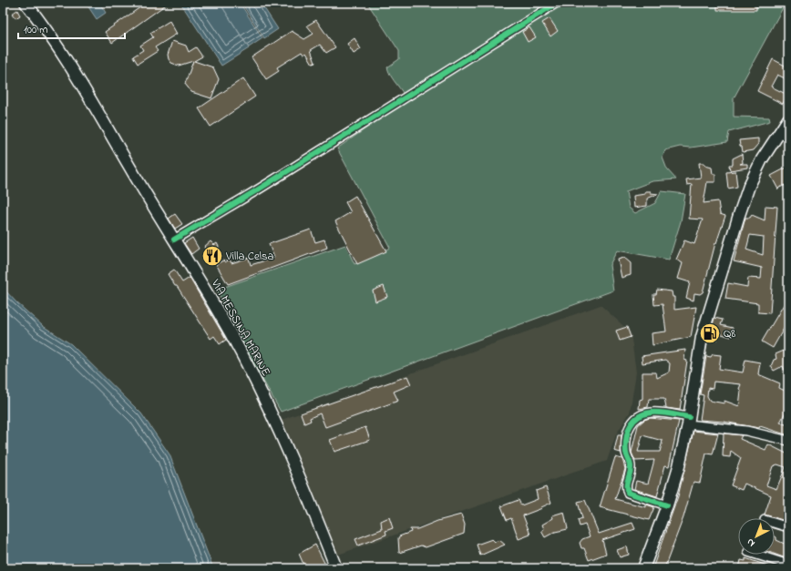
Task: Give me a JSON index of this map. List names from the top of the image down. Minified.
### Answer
{"streets":{"main road":["VIA MESSINA MARINE"]},"places":{"restaurant":["Villa Celsa"],"fuel station":["Q8"]},"scale_bar":"100 m","north":"bottom left"}
